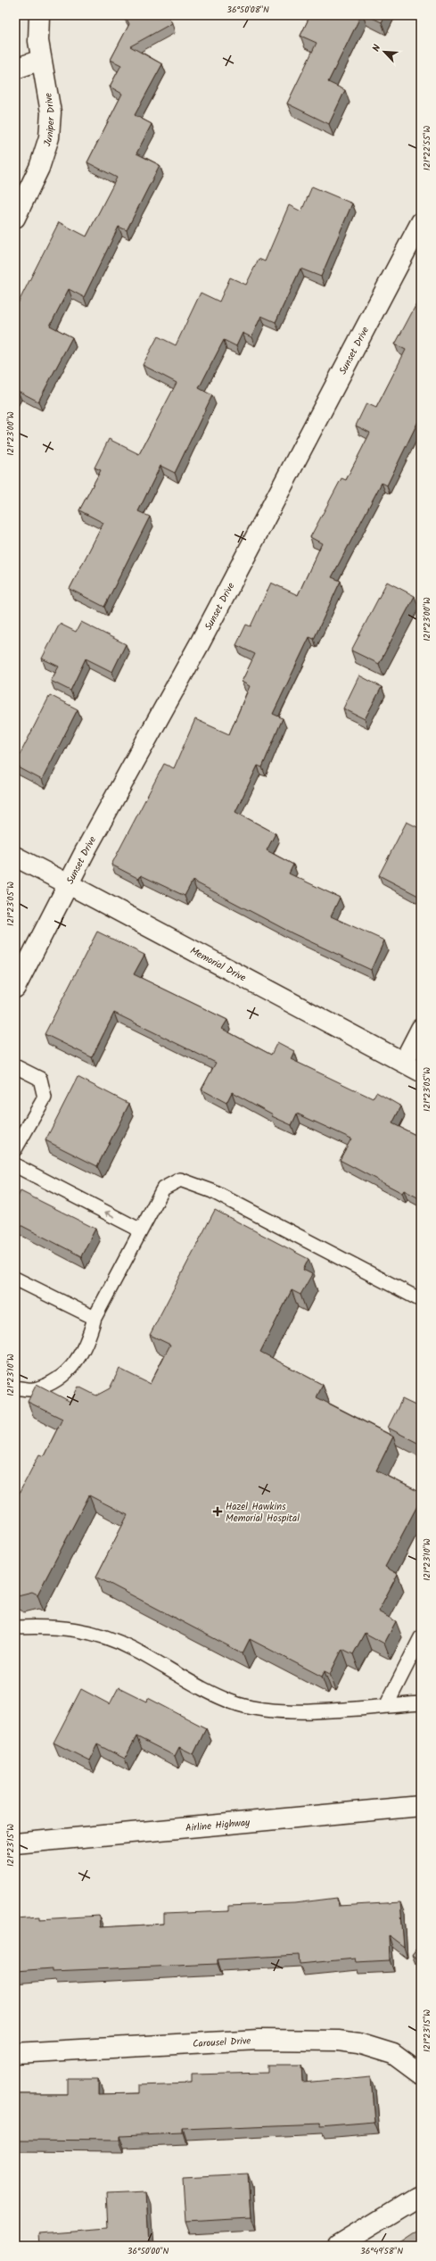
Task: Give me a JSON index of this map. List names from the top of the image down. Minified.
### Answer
{"streets":{"street":["Juniper Drive","Sunset Drive","Memorial Drive","Airline Highway","Carousel Drive"]},"crossings":[["Sunset Drive","Memorial Drive"]],"places":{"health":["Hazel Hawkins Memorial Hospital"]},"north":"top left","coordinates":["36°50'08\"N","121°22'55\"W","121°23'00\"W","121°23'05\"W","121°23'10\"W","121°23'15\"W","36°50'00\"N","36°49'58\"N"]}
